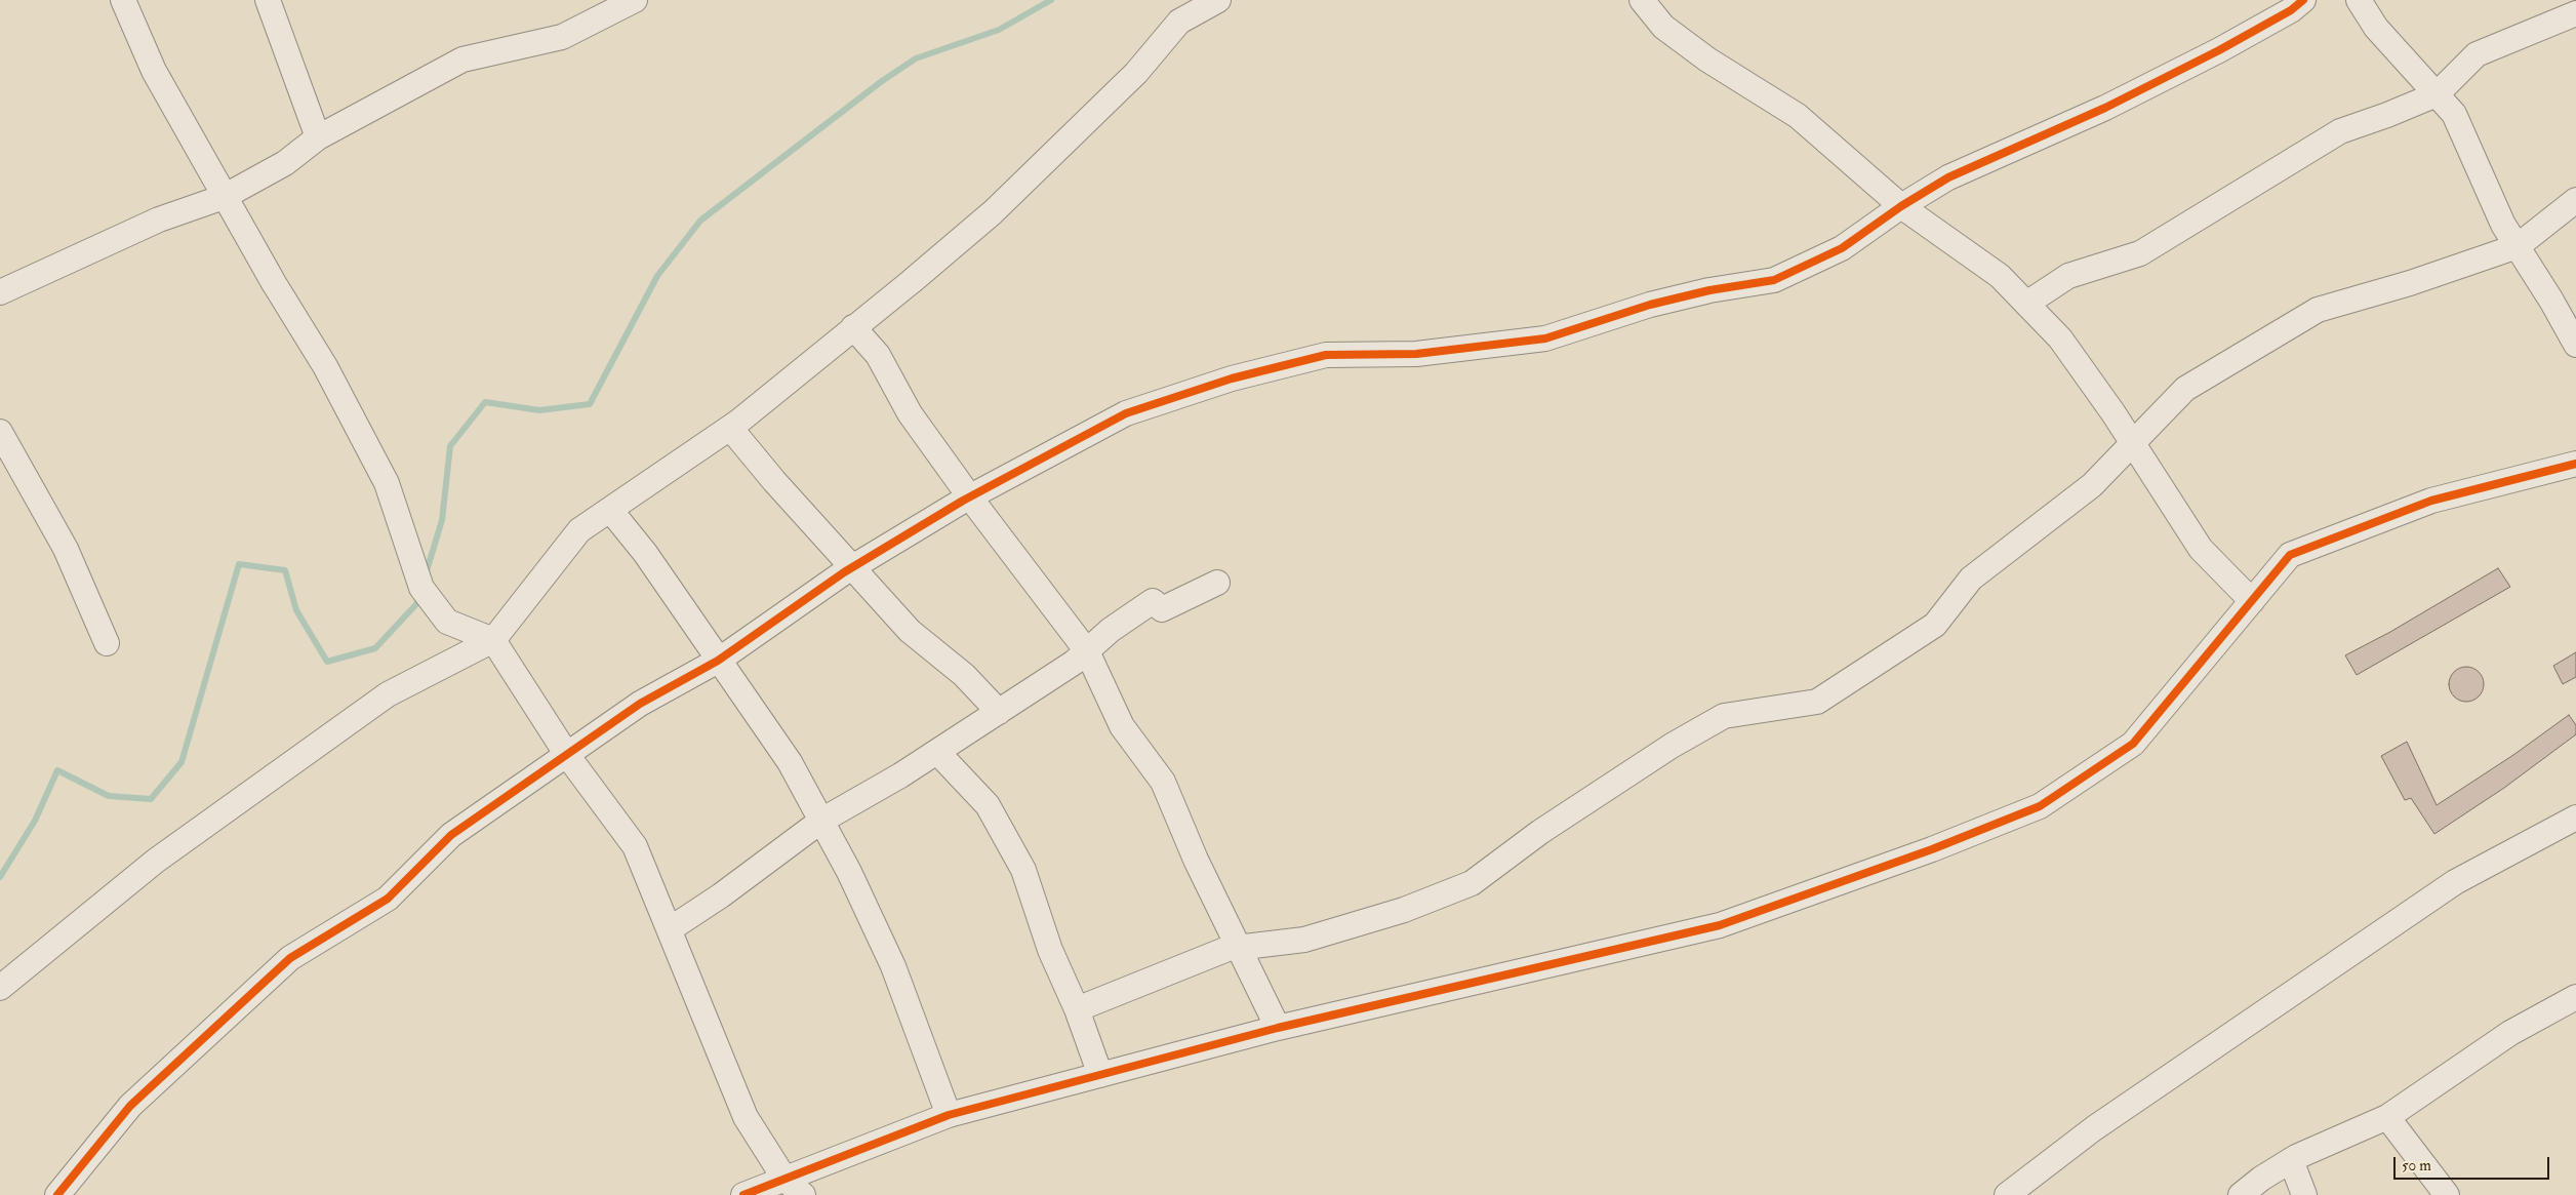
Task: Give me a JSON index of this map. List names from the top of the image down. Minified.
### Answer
{"scale_bar":"50 m"}
